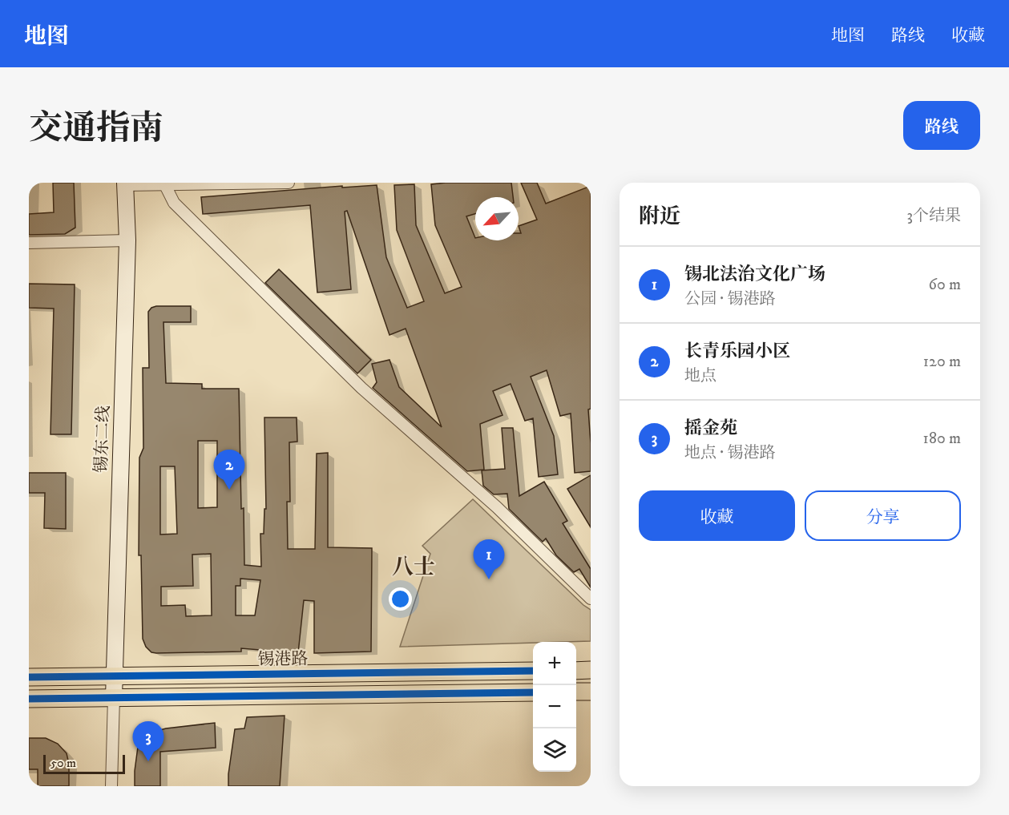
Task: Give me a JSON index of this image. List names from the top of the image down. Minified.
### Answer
{"streets":{"main road":["锡东二线","锡港路"]},"crossings":[["锡东二线","锡港路"]],"districts":["八士"],"scale_bar":"50 m","north":"bottom left","page":{"header":"地图","nav":["地图","路线","收藏"],"title":"交通指南","buttons":["路线",["收藏","分享"]],"heading":["附近","3个结果"],"list":[{"mark":"1","name":"锡北法治文化广场","note":"公园 · 锡港路","value":"60 m"},{"mark":"2","name":"长青乐园小区","note":"地点","value":"120 m"},{"mark":"3","name":"摇金苑","note":"地点 · 锡港路","value":"180 m"}],"pins":["2","1","3"],"map_buttons":["+","−"],"scale":"50 m"}}
